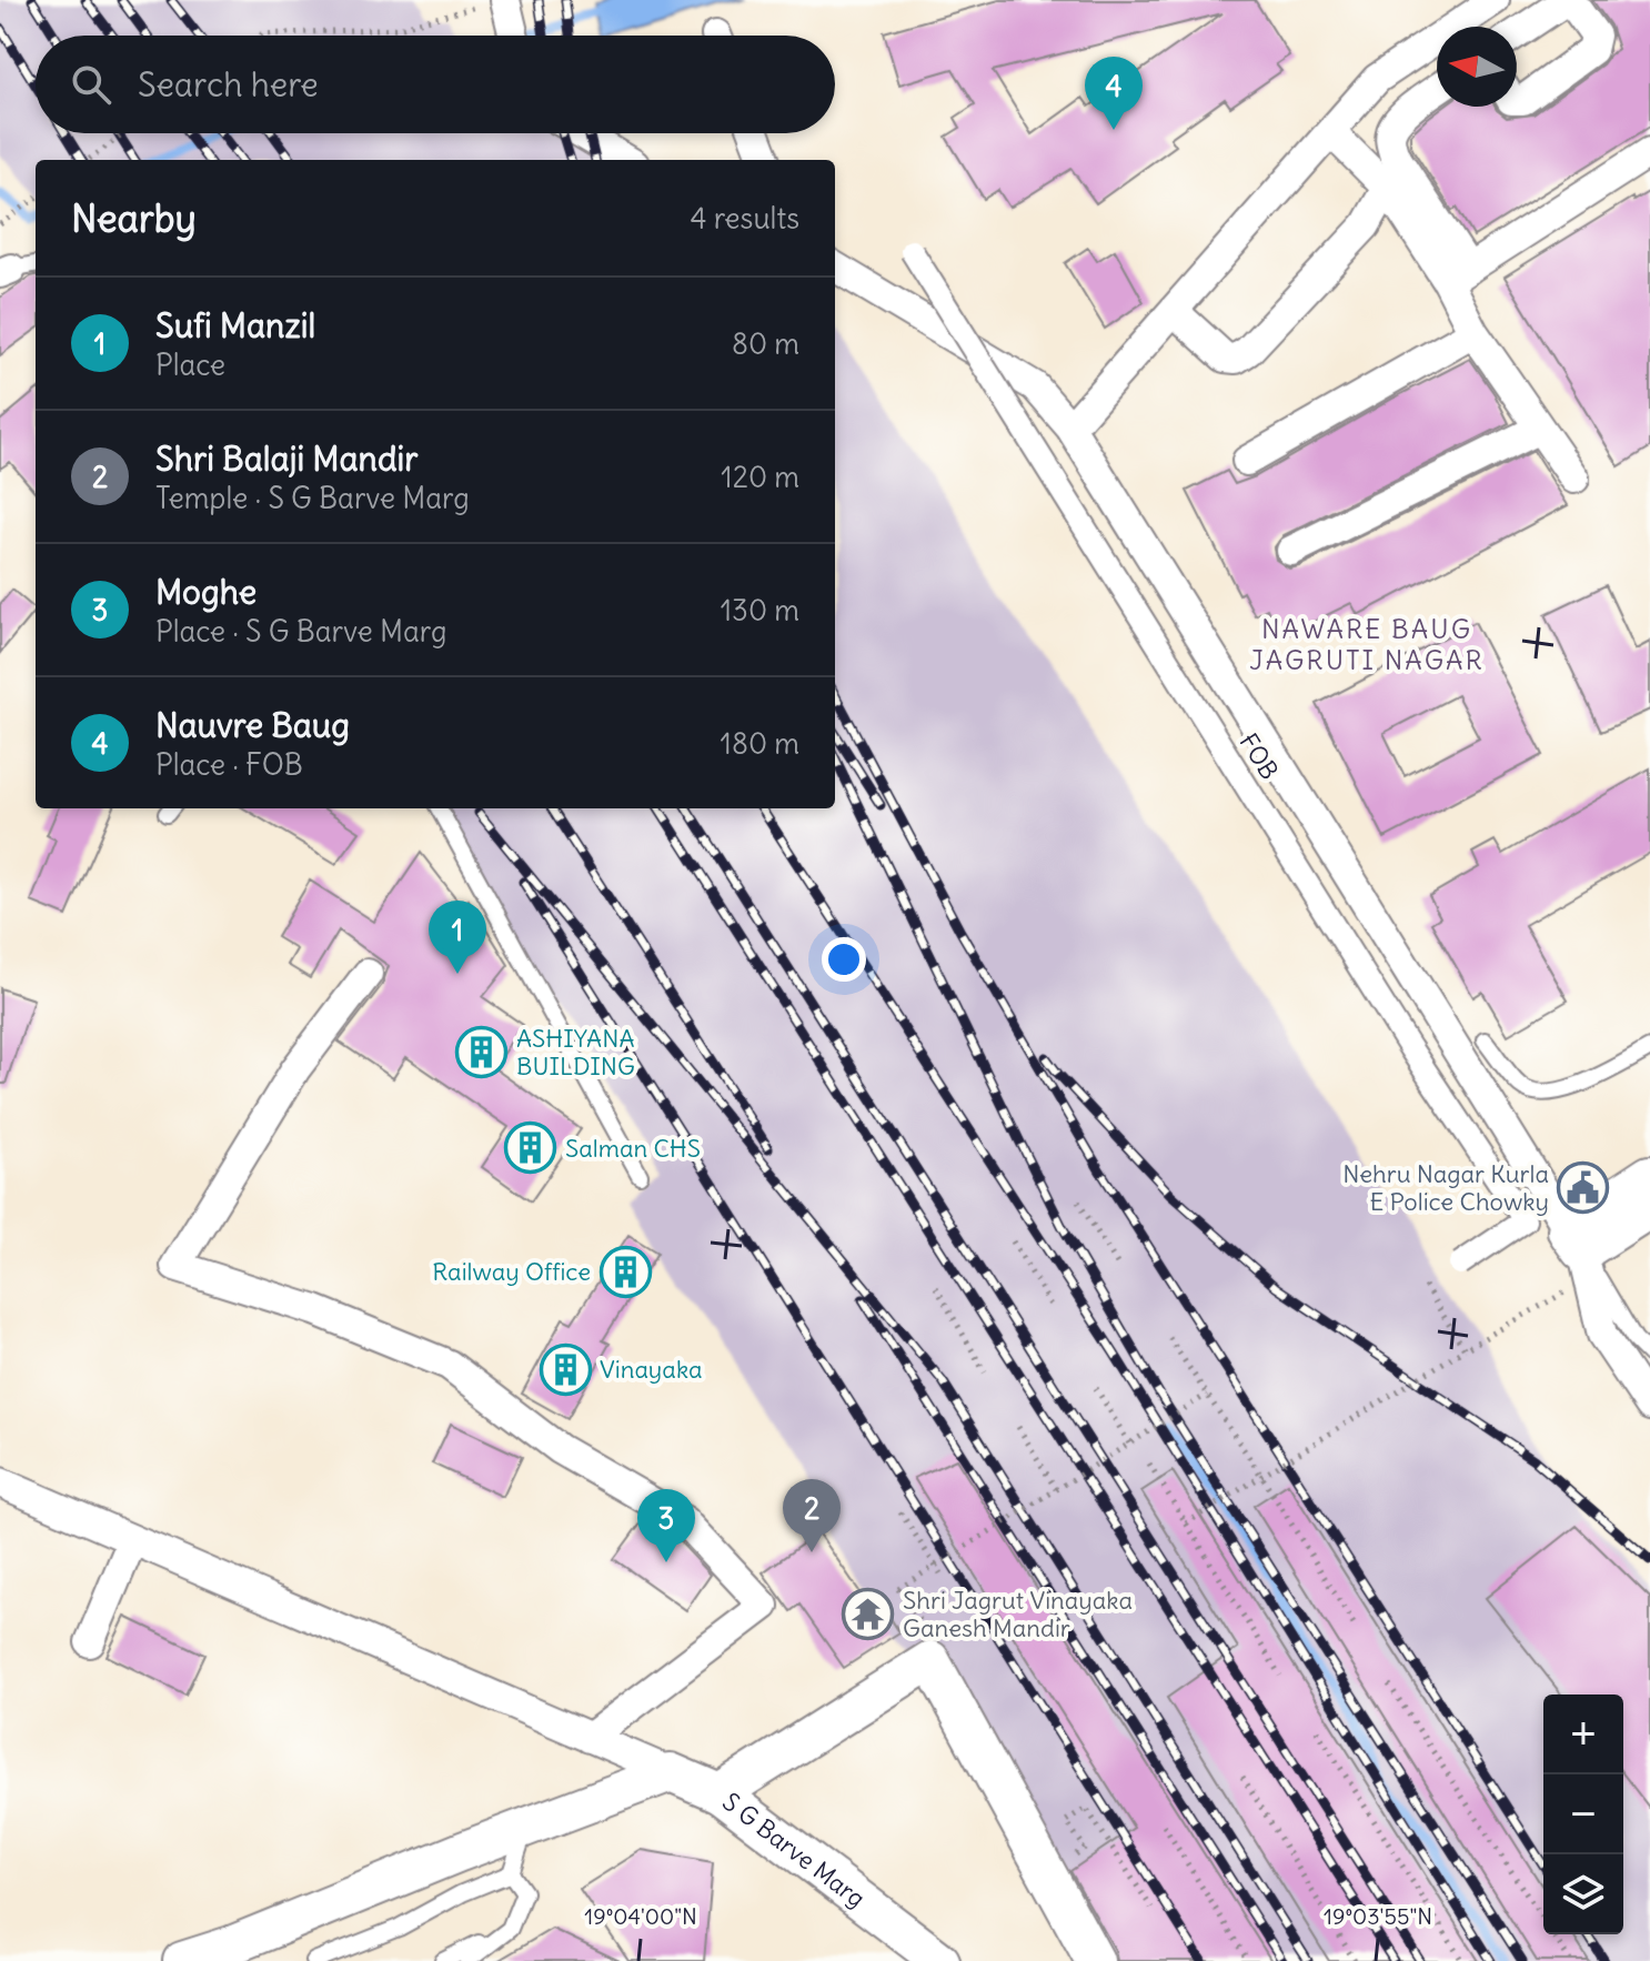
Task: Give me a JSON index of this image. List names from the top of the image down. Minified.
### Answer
{"streets":{"street":["FOB","S G Barve Marg"]},"districts":["NAWARE BAUG JAGRUTI NAGAR"],"places":{"building":["ASHIYANA BUILDING","Salman CHS","Railway Office","Vinayaka"],"public building":["Nehru Nagar Kurla E Police Chowky"],"temple":["Shri Jagrut Vinayaka Ganesh Mandir"]},"north":"left","page":{"search":"Search here","pins":["4","1","2","3"],"heading":["Nearby","4 results"],"list":[{"mark":"1","name":"Sufi Manzil","note":"Place","value":"80 m"},{"mark":"2","name":"Shri Balaji Mandir","note":"Temple · S G Barve Marg","value":"120 m"},{"mark":"3","name":"Moghe","note":"Place · S G Barve Marg","value":"130 m"},{"mark":"4","name":"Nauvre Baug","note":"Place · FOB","value":"180 m"}],"map_buttons":["+","−"]},"coordinates":["19°04'00\"N","19°03'55\"N"]}
